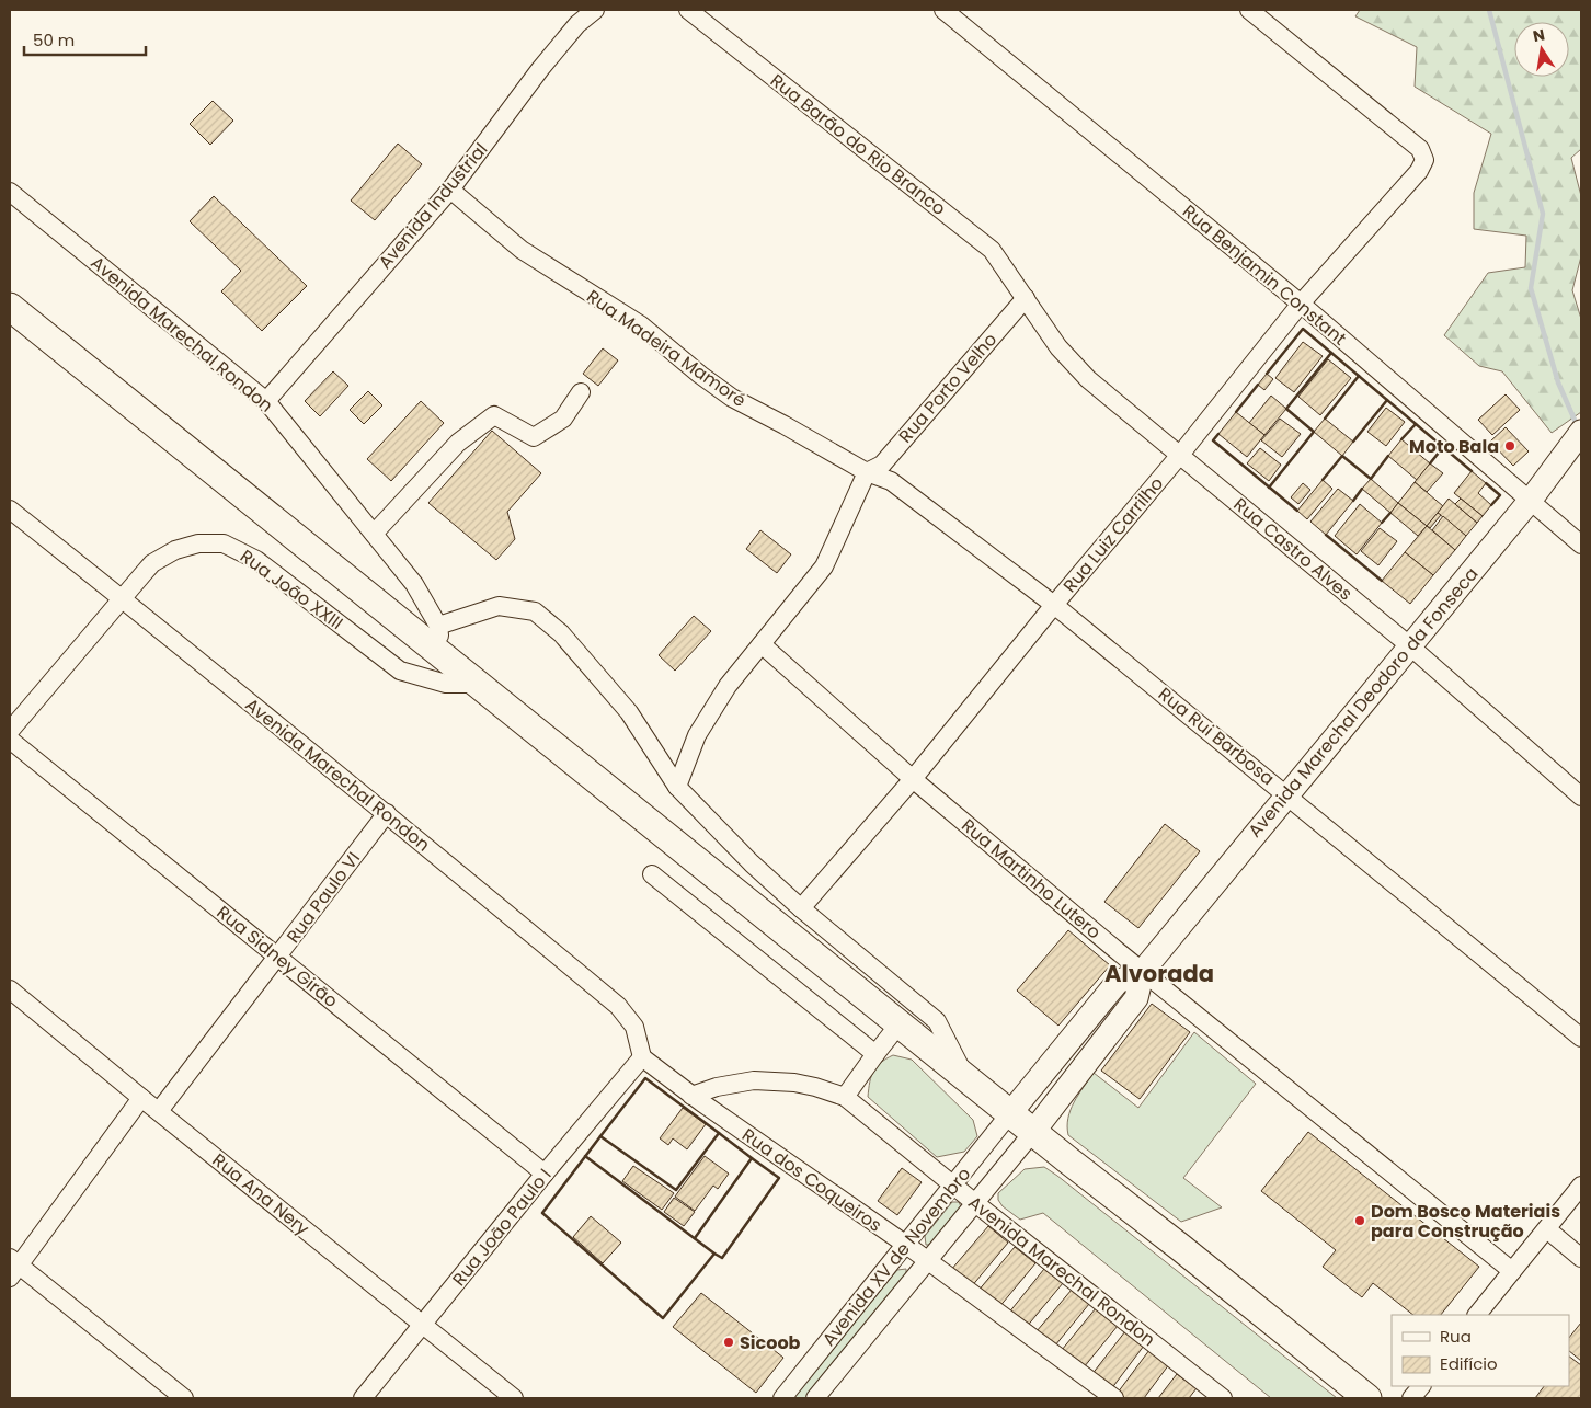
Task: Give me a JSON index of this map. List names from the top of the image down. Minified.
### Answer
{"streets":{"main road":["Avenida Marechal Deodoro da Fonseca"],"street":["Rua Barão do Rio Branco","Avenida Industrial","Rua Benjamin Constant","Avenida Marechal Rondon","Rua Madeira Mamoré","Rua Porto Velho","Rua Luiz Carrilho","Rua Castro Alves","Rua João XXIII","Rua Rui Barbosa","Rua Martinho Lutero","Rua Paulo VI","Rua Sidney Girão","Rua dos Coqueiros","Rua Ana Nery","Rua João Paulo I","Avenida XV de Novembro"]},"crossings":[["Rua Barão do Rio Branco","Rua Porto Velho"],["Rua Barão do Rio Branco","Rua Castro Alves"],["Avenida Industrial","Avenida Marechal Rondon"],["Avenida Industrial","Rua Madeira Mamoré"],["Rua Benjamin Constant","Rua Luiz Carrilho"],["Rua Benjamin Constant","Avenida Marechal Deodoro da Fonseca"],["Avenida Marechal Rondon","Rua João XXIII"],["Avenida Marechal Rondon","Rua Paulo VI"],["Avenida Marechal Rondon","Rua dos Coqueiros"],["Avenida Marechal Rondon","Rua João Paulo I"],["Avenida Marechal Rondon","Avenida XV de Novembro"],["Rua Madeira Mamoré","Rua Porto Velho"],["Rua Madeira Mamoré","Rua Rui Barbosa"],["Rua Porto Velho","Rua Castro Alves"],["Rua Porto Velho","Rua Rui Barbosa"],["Rua Luiz Carrilho","Rua Castro Alves"],["Rua Luiz Carrilho","Rua Rui Barbosa"],["Rua Luiz Carrilho","Rua Martinho Lutero"],["Rua Castro Alves","Avenida Marechal Deodoro da Fonseca"],["Avenida Marechal Deodoro da Fonseca","Rua Rui Barbosa"],["Avenida Marechal Deodoro da Fonseca","Rua Martinho Lutero"],["Avenida Marechal Deodoro da Fonseca","Avenida XV de Novembro"],["Rua Paulo VI","Rua Sidney Girão"],["Rua Paulo VI","Rua Ana Nery"],["Rua Sidney Girão","Rua João Paulo I"],["Rua dos Coqueiros","Rua João Paulo I"],["Rua dos Coqueiros","Avenida XV de Novembro"],["Rua Ana Nery","Rua João Paulo I"]],"districts":["Alvorada"],"places":["Moto Bala","Dom Bosco Materiais para Construção","Sicoob"],"legend":["Rua","Edifício"],"scale_bar":"50 m","north":"top"}
